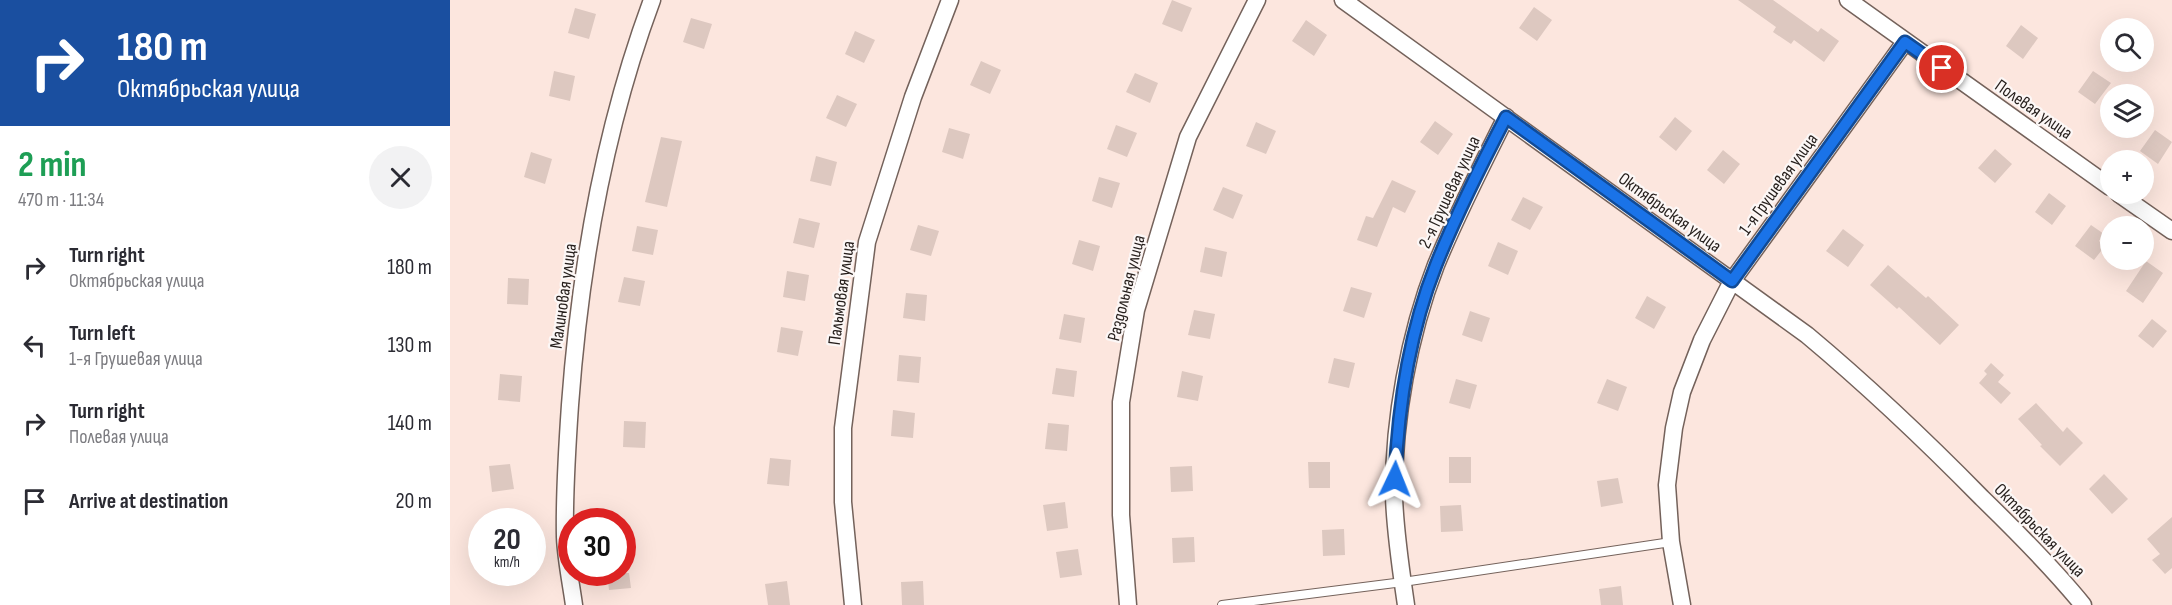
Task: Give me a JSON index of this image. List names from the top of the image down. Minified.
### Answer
{"streets":{"street":["Полевая улица","1-я Грушевая улица","2-я Грушевая улица","Октябрьская улица","Раздольная улица","Пальмовая улица","Малиновая улица"]},"crossings":[["Полевая улица","1-я Грушевая улица"],["1-я Грушевая улица","Октябрьская улица"],["2-я Грушевая улица","Октябрьская улица"]],"page":{"turn":["180 m","Октябрьская улица"],"map_buttons":["+","−"],"heading":["2 min","470 m · 11:34"],"list":[{"name":"Turn right","note":"Октябрьская улица","value":"180 m"},{"name":"Turn left","note":"1-я Грушевая улица","value":"130 m"},{"name":"Turn right","note":"Полевая улица","value":"140 m"},{"name":"Arrive at destination","value":"20 m"}],"speed":"20 km/h","limit":"30"}}
